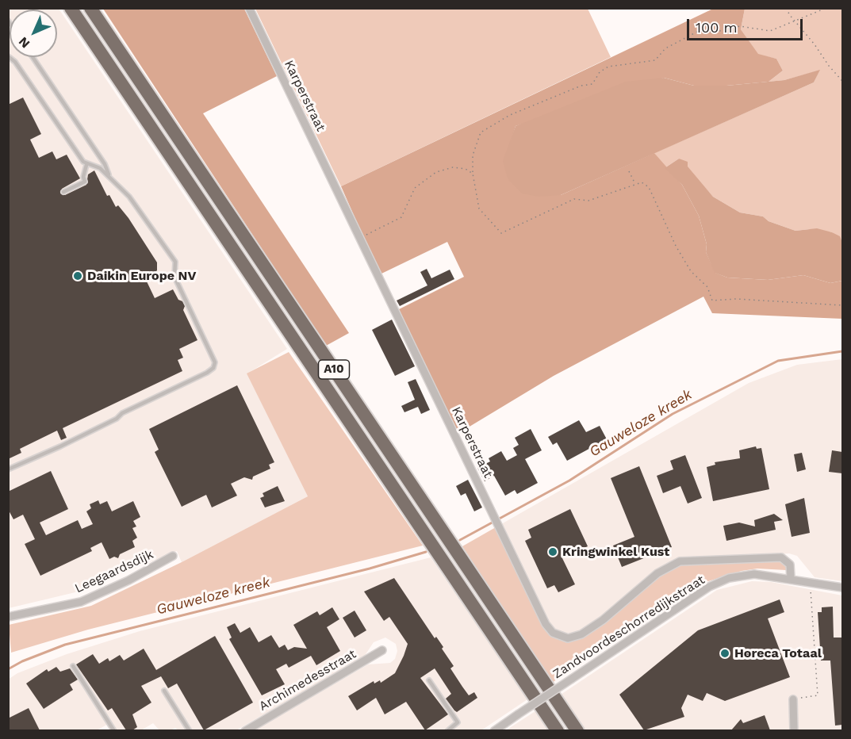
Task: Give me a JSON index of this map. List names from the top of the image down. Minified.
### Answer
{"streets":{"highway":["A10"],"street":["Karperstraat","Leegaardsdijk","Zandvoordeschorredijkstraat","Archimedesstraat"]},"crossings":[["Karperstraat","Zandvoordeschorredijkstraat"]],"water":["Gauweloze kreek"],"places":["Daikin Europe NV","Kringwinkel Kust","Horeca Totaal"],"scale_bar":"100 m","north":"bottom left"}
